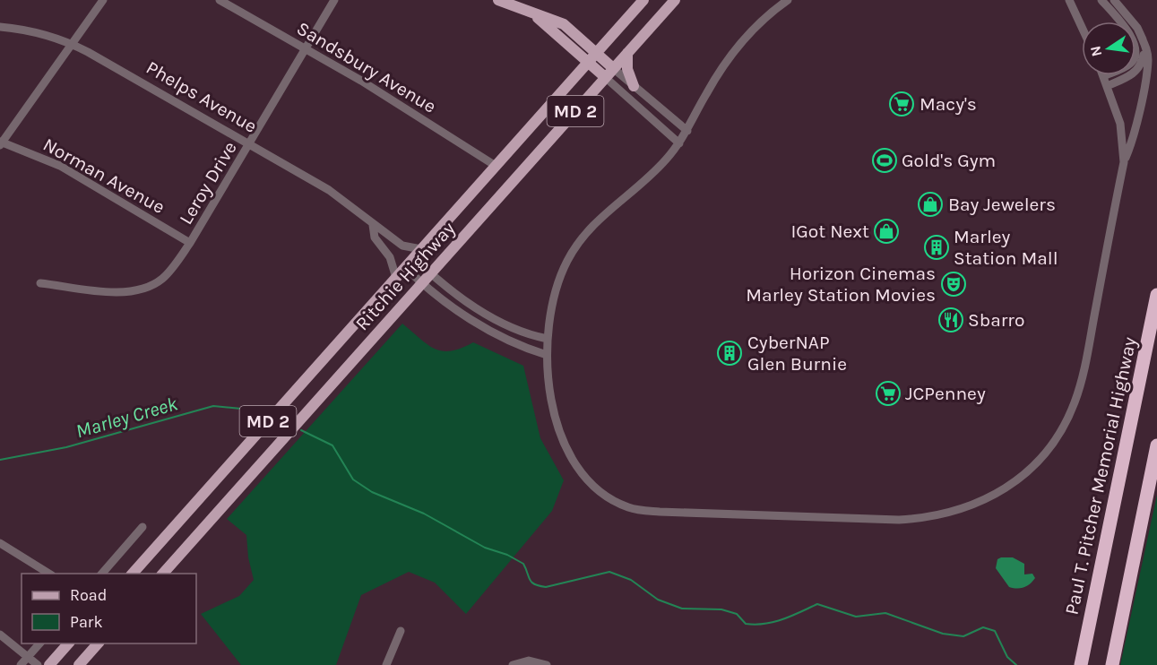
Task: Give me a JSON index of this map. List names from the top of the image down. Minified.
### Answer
{"streets":{"highway":["Paul T. Pitcher Memorial Highway"],"main road":["MD 2","Ritchie Highway"],"street":["Sandsbury Avenue","Phelps Avenue","Norman Avenue","Leroy Drive"]},"crossings":[["Sandsbury Avenue","Leroy Drive"],["Sandsbury Avenue","Ritchie Highway"],["Phelps Avenue","Leroy Drive"],["Phelps Avenue","Ritchie Highway"],["Norman Avenue","Leroy Drive"]],"water":["Marley Creek"],"places":{"supermarket":["Macy's","JCPenney"],"sports":["Gold's Gym"],"shop":["Bay Jewelers","IGot Next"],"building":["Marley Station Mall","CyberNAP Glen Burnie"],"theatre":["Horizon Cinemas Marley Station Movies"],"restaurant":["Sbarro"]},"legend":["Road","Park"],"north":"left"}
